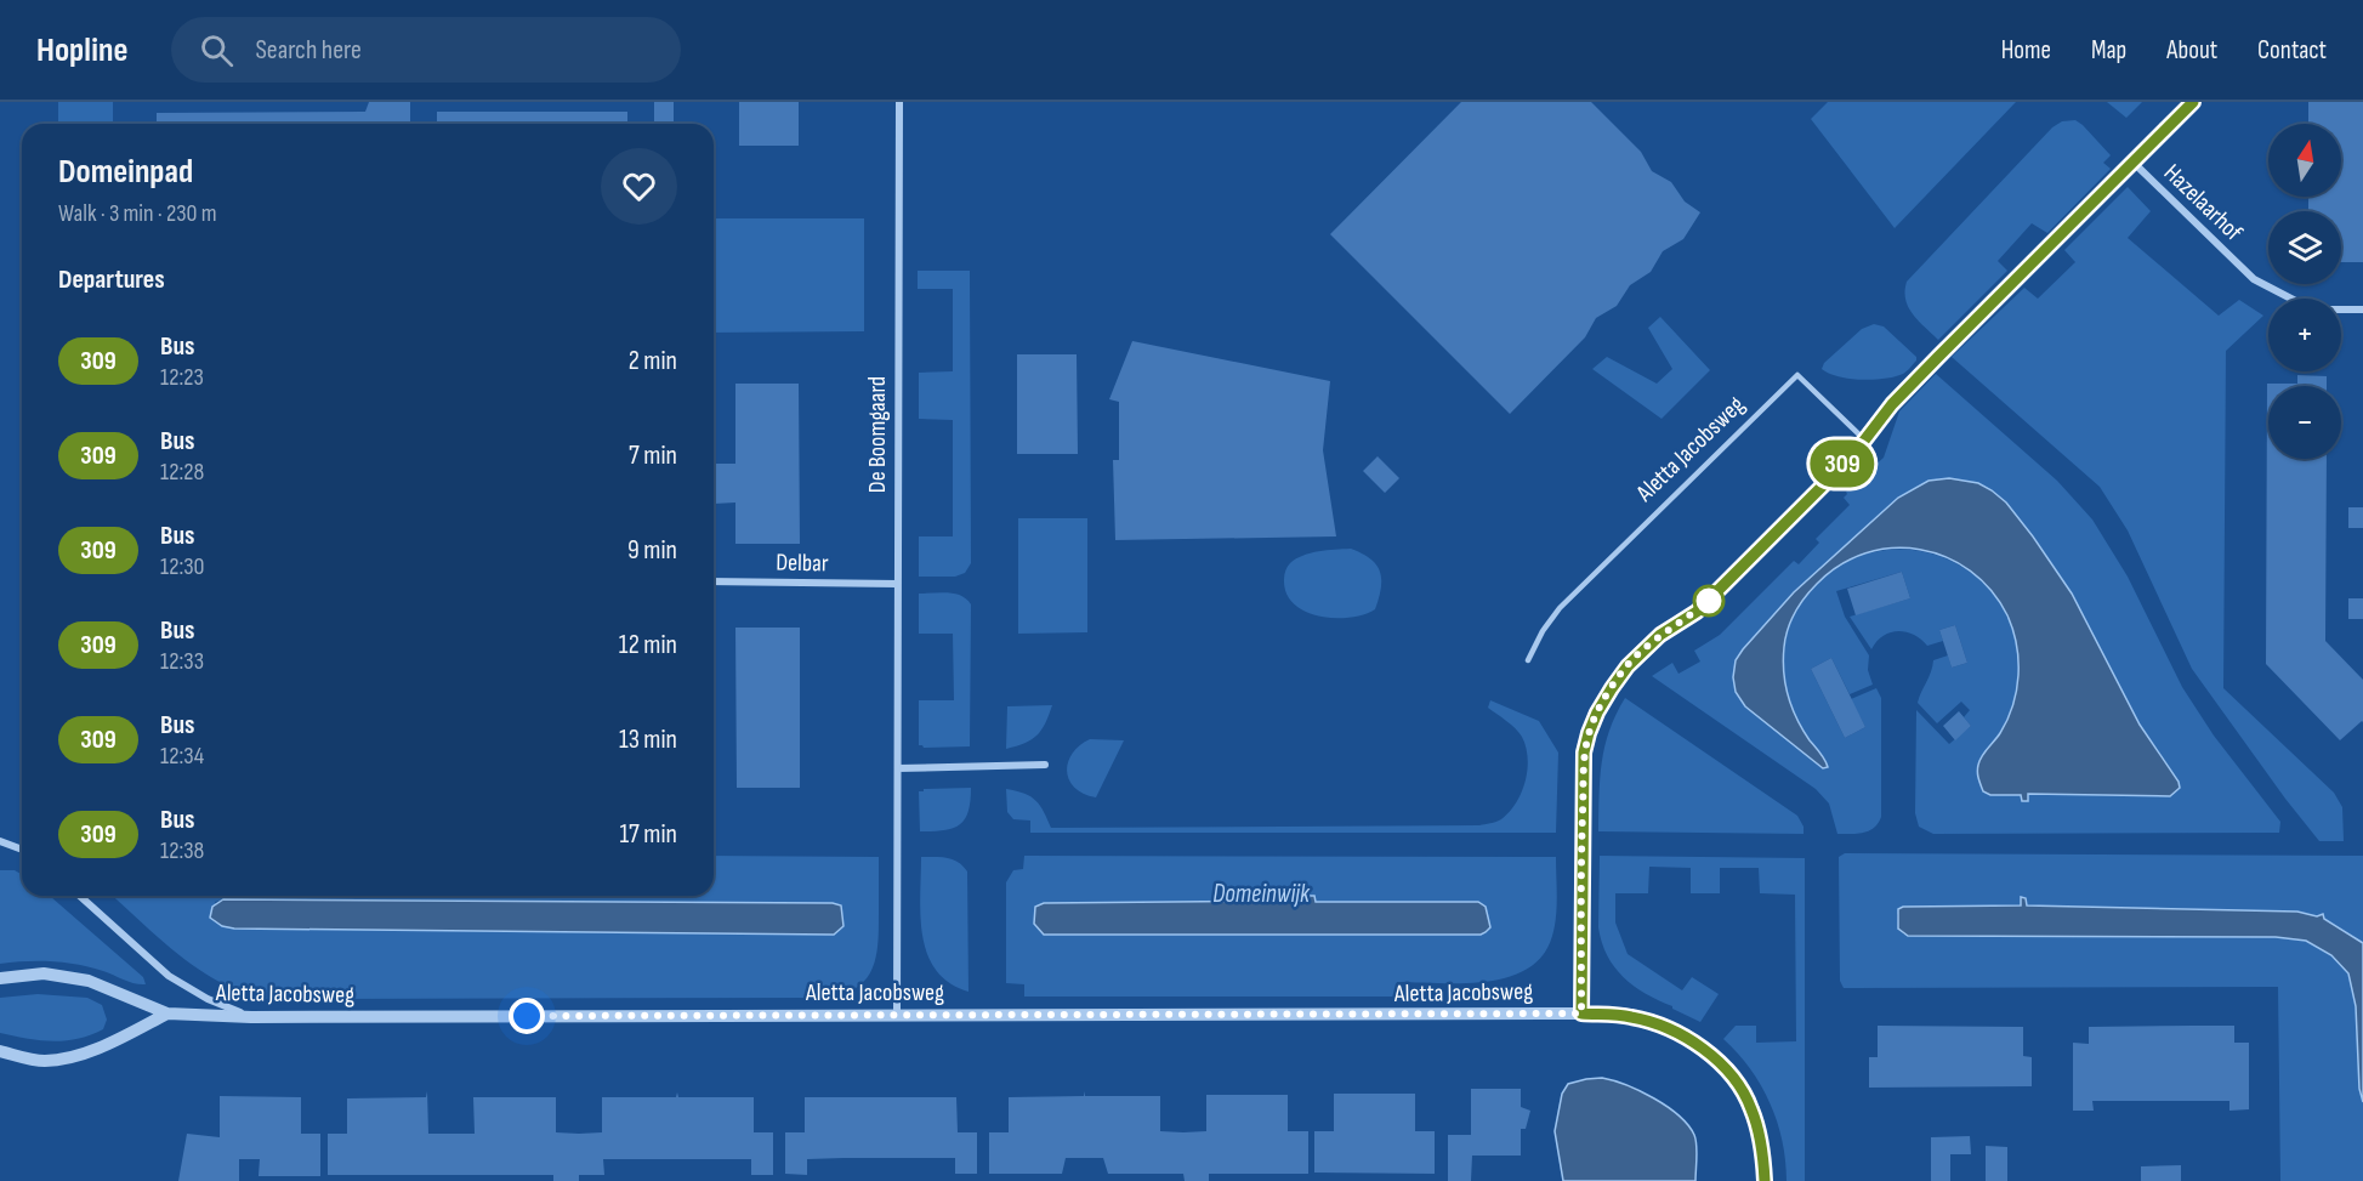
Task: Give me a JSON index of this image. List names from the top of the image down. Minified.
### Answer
{"streets":{"street":["Hazelaarhof","De Boomgaard","Aletta Jacobsweg","Delbar"]},"crossings":[["De Boomgaard","Aletta Jacobsweg"],["De Boomgaard","Delbar"]],"water":["Domeinwijk"],"lines":["bus line 309"],"north":"top","page":{"header":"Hopline","search":"Search here","nav":["Home","Map","About","Contact"],"on_map":"309","map_buttons":["+","−"],"heading":[["Domeinpad","Walk · 3 min · 230 m"],"Departures"],"list":[{"mark":"309","name":"Bus","note":"12:23","value":"2 min"},{"mark":"309","name":"Bus","note":"12:28","value":"7 min"},{"mark":"309","name":"Bus","note":"12:30","value":"9 min"},{"mark":"309","name":"Bus","note":"12:33","value":"12 min"},{"mark":"309","name":"Bus","note":"12:34","value":"13 min"},{"mark":"309","name":"Bus","note":"12:38","value":"17 min"}]}}
